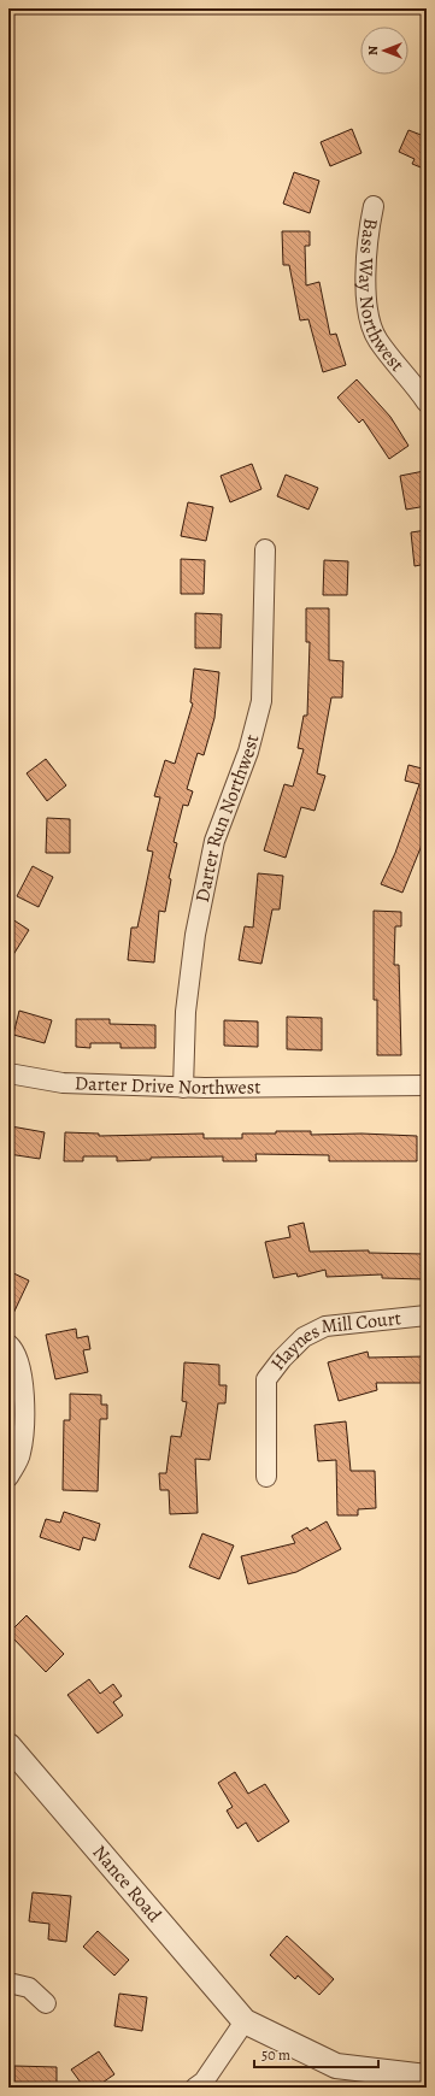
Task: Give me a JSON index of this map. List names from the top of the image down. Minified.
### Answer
{"streets":{"street":["Bass Way Northwest","Darter Run Northwest","Darter Drive Northwest","Haynes Mill Court","Nance Road"]},"crossings":[["Darter Run Northwest","Darter Drive Northwest"]],"scale_bar":"50 m","north":"left"}
